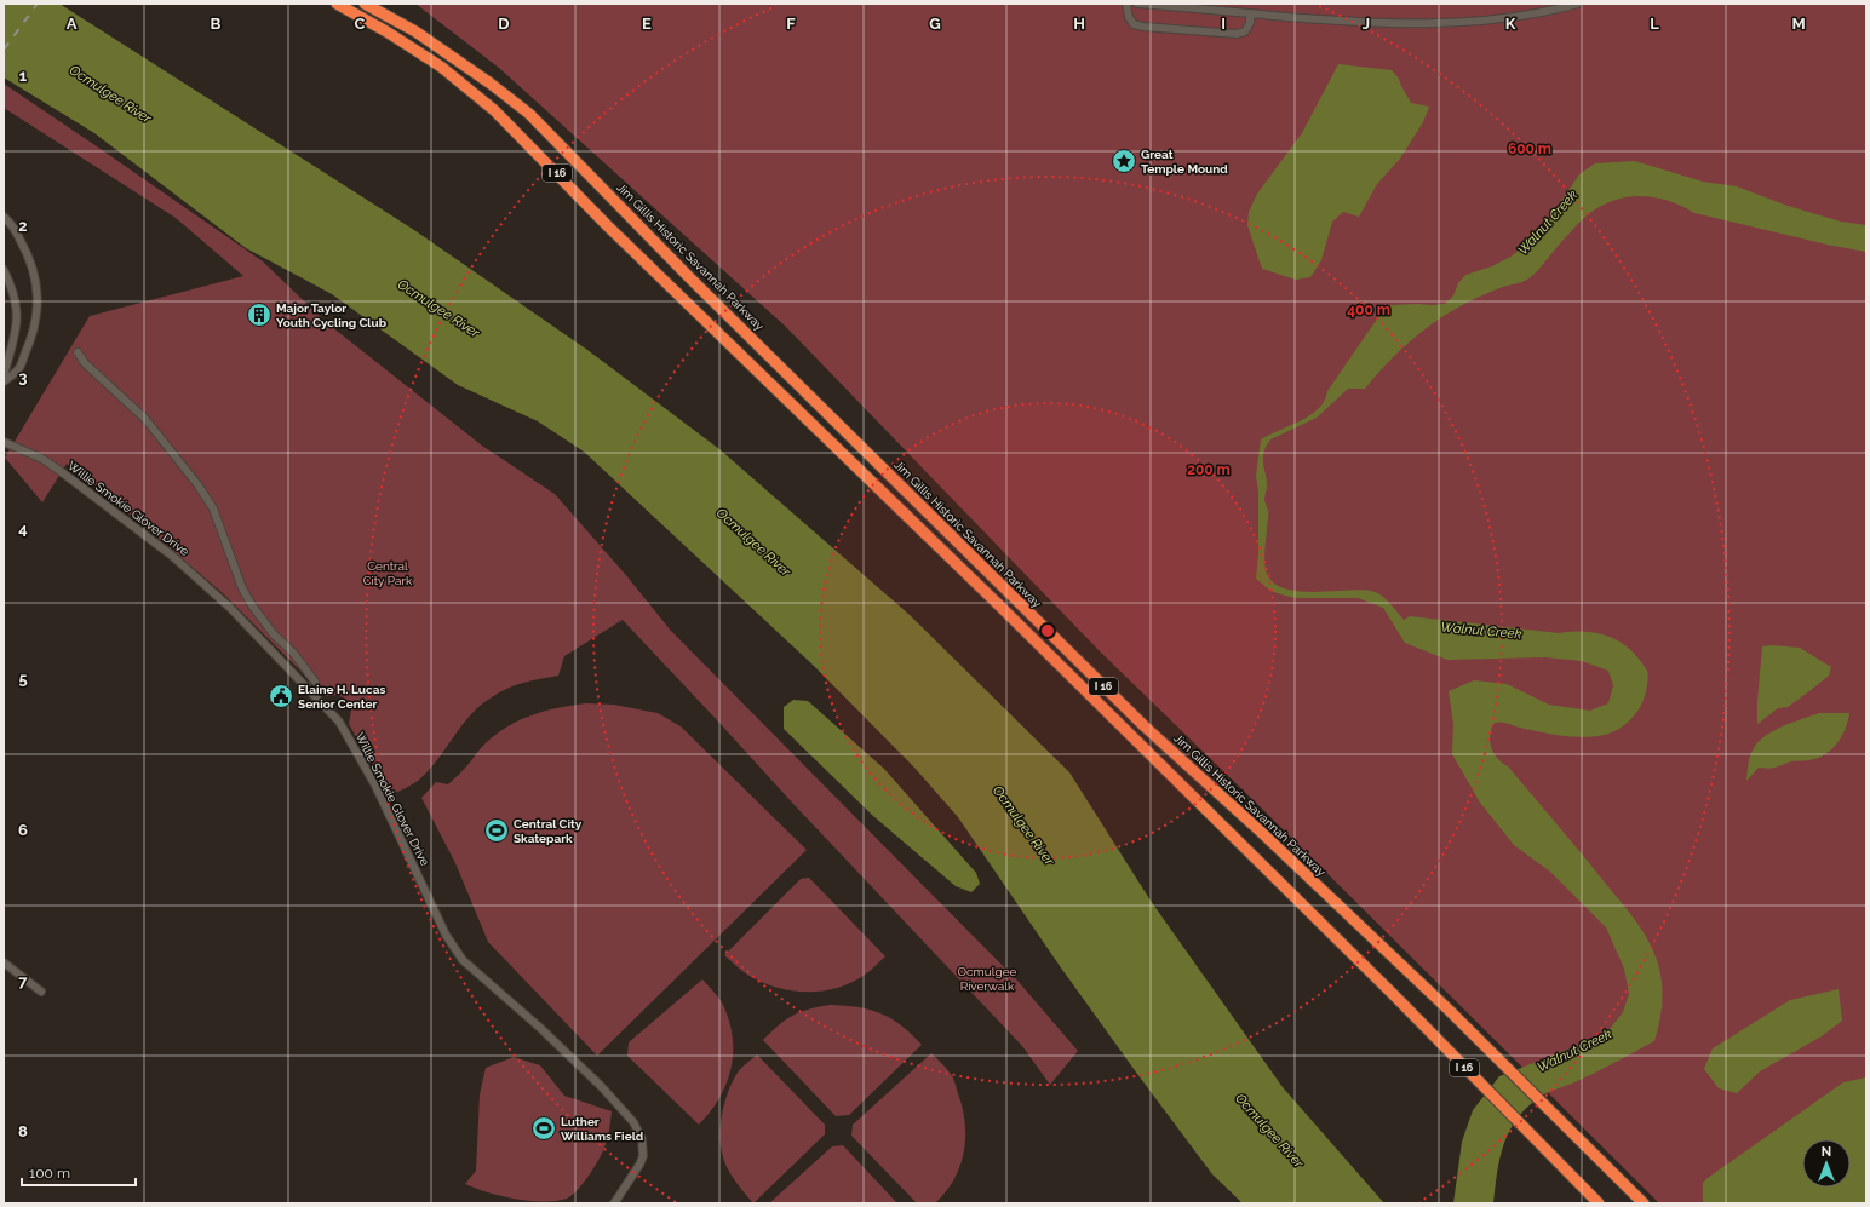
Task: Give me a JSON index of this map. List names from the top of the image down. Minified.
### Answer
{"streets":{"highway":["I 16","Jim Gillis Historic Savannah Parkway"],"street":["Willie Smokie Glover Drive"]},"water":["Ocmulgee River","Walnut Creek"],"parks":["Central City Park","Ocmulgee Riverwalk"],"places":{"place":["Great Temple Mound"],"building":["Major Taylor Youth Cycling Club"],"public building":["Elaine H. Lucas Senior Center"],"sports":["Central City Skatepark","Luther Williams Field"]},"scale_bar":"100 m","north":"top","grid":{"columns":["A","B","C","D","E","F","G","H","I","J","K","L","M"],"rows":["1","2","3","4","5","6","7","8"]},"rings":["600 m","400 m","200 m"]}
